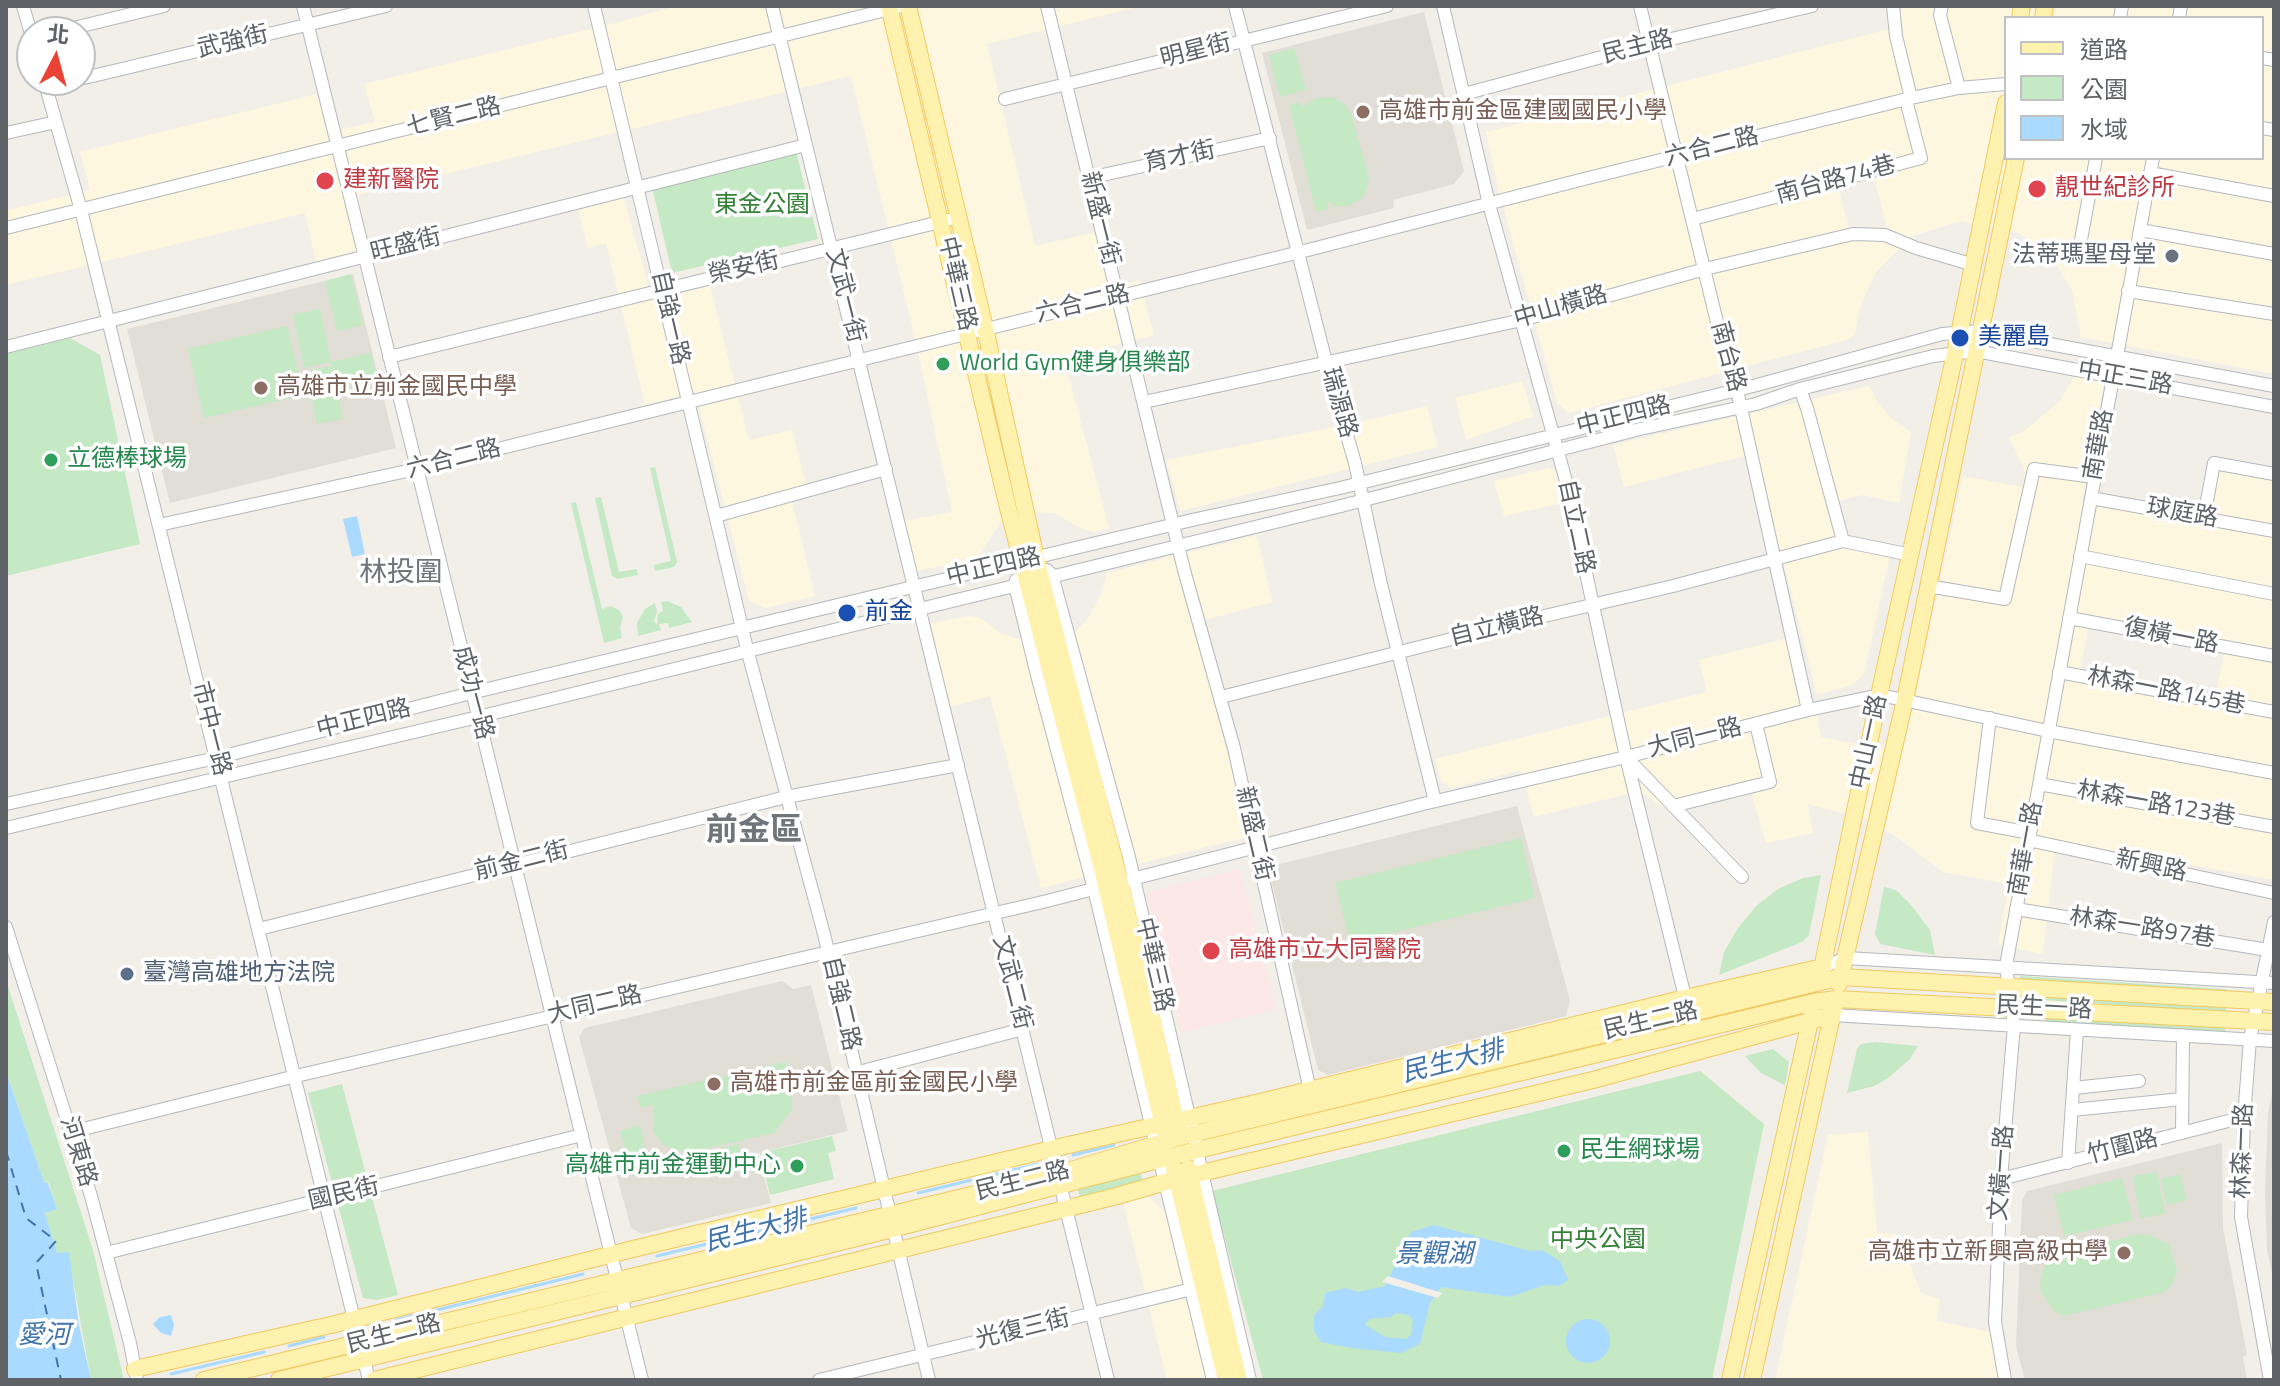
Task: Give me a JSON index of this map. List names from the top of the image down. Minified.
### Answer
{"streets":{"main road":["中華三路","中山一路","民生一路","民生二路"],"street":["武強街","民主路","明星街","七賢二路","六合二路","育才街","南台路74巷","新盛一街","旺盛街","榮安街","文武一街","中山橫路","自強一路","南台路","中正三路","瑞源路","中正四路","南華路","球庭路","自立二路","自立橫路","復橫一路","林森一路145巷","成功一路","市中一路","大同一路","林森一路123巷","新盛二街","南華一路","前金二街","新興路","林森一路97巷","文武二街","自強二路","大同二路","竹圍路","林森一路","河東路","文橫一路","國民街","光復三街"]},"crossings":[["武強街","成功一路"],["民主路","南台路"],["民主路","自立二路"],["明星街","新盛一街"],["明星街","瑞源路"],["七賢二路","中華三路"],["七賢二路","文武一街"],["七賢二路","自強一路"],["七賢二路","成功一路"],["七賢二路","市中一路"],["六合二路","南台路74巷"],["六合二路","新盛一街"],["六合二路","中華三路"],["六合二路","文武一街"],["六合二路","自強一路"],["六合二路","南台路"],["六合二路","瑞源路"],["六合二路","自立二路"],["六合二路","成功一路"],["六合二路","市中一路"],["育才街","新盛一街"],["育才街","瑞源路"],["南台路74巷","南台路"],["新盛一街","中山橫路"],["新盛一街","中正四路"],["新盛一街","新盛二街"],["旺盛街","文武一街"],["旺盛街","自強一路"],["旺盛街","成功一路"],["旺盛街","市中一路"],["榮安街","中華三路"],["榮安街","文武一街"],["榮安街","自強一路"],["榮安街","成功一路"],["中華三路","中正四路"],["中華三路","大同一路"],["中華三路","大同二路"],["中華三路","民生二路"],["中華三路","光復三街"],["文武一街","中正四路"],["文武一街","文武二街"],["中山橫路","南台路"],["中山橫路","瑞源路"],["中山橫路","自立二路"],["中山橫路","中山一路"],["自強一路","中正四路"],["自強一路","自強二路"],["南台路","中正四路"],["南台路","自立橫路"],["南台路","大同一路"],["中正三路","中正四路"],["中正三路","南華路"],["中正三路","中山一路"],["瑞源路","中正四路"],["瑞源路","自立橫路"],["瑞源路","大同一路"],["中正四路","自立二路"],["中正四路","成功一路"],["中正四路","市中一路"],["中正四路","中山一路"],["中正四路","新盛二街"],["中正四路","文武二街"],["中正四路","自強二路"],["南華路","球庭路"],["南華路","復橫一路"],["南華路","林森一路145巷"],["南華路","大同一路"],["南華路","南華一路"],["自立二路","自立橫路"],["自立二路","大同一路"],["自立二路","民生二路"],["自立橫路","新盛二街"],["成功一路","前金二街"],["成功一路","大同二路"],["成功一路","民生二路"],["成功一路","國民街"],["市中一路","前金二街"],["市中一路","大同二路"],["市中一路","民生二路"],["市中一路","國民街"],["大同一路","中山一路"],["大同一路","新盛二街"],["大同一路","南華一路"],["大同一路","新興路"],["大同一路","大同二路"],["中山一路","民生一路"],["中山一路","民生二路"],["林森一路123巷","南華一路"],["新盛二街","民生二路"],["南華一路","新興路"],["南華一路","林森一路97巷"],["南華一路","民生一路"],["南華一路","文橫一路"],["前金二街","文武二街"],["前金二街","自強二路"],["林森一路97巷","林森一路"],["文武二街","大同二路"],["文武二街","民生二路"],["文武二街","光復三街"],["自強二路","大同二路"],["自強二路","民生二路"],["自強二路","光復三街"],["大同二路","河東路"],["民生一路","民生二路"],["民生一路","林森一路"],["民生一路","文橫一路"],["竹圍路","林森一路"],["竹圍路","文橫一路"],["河東路","國民街"]],"districts":["林投圍","前金區"],"water":["民生大排","景觀湖","愛河"],"parks":["東金公園","中央公園"],"places":["高雄市前金區建國國民小學","建新醫院","靚世紀診所","法蒂瑪聖母堂","美麗島","World Gym健身俱樂部","高雄市立前金國民中學","立德棒球場","前金","高雄市立大同醫院","臺灣高雄地方法院","高雄市前金區前金國民小學","民生網球場","高雄市前金運動中心","高雄市立新興高級中學"],"legend":["道路","公園","水域"],"north":"top"}
